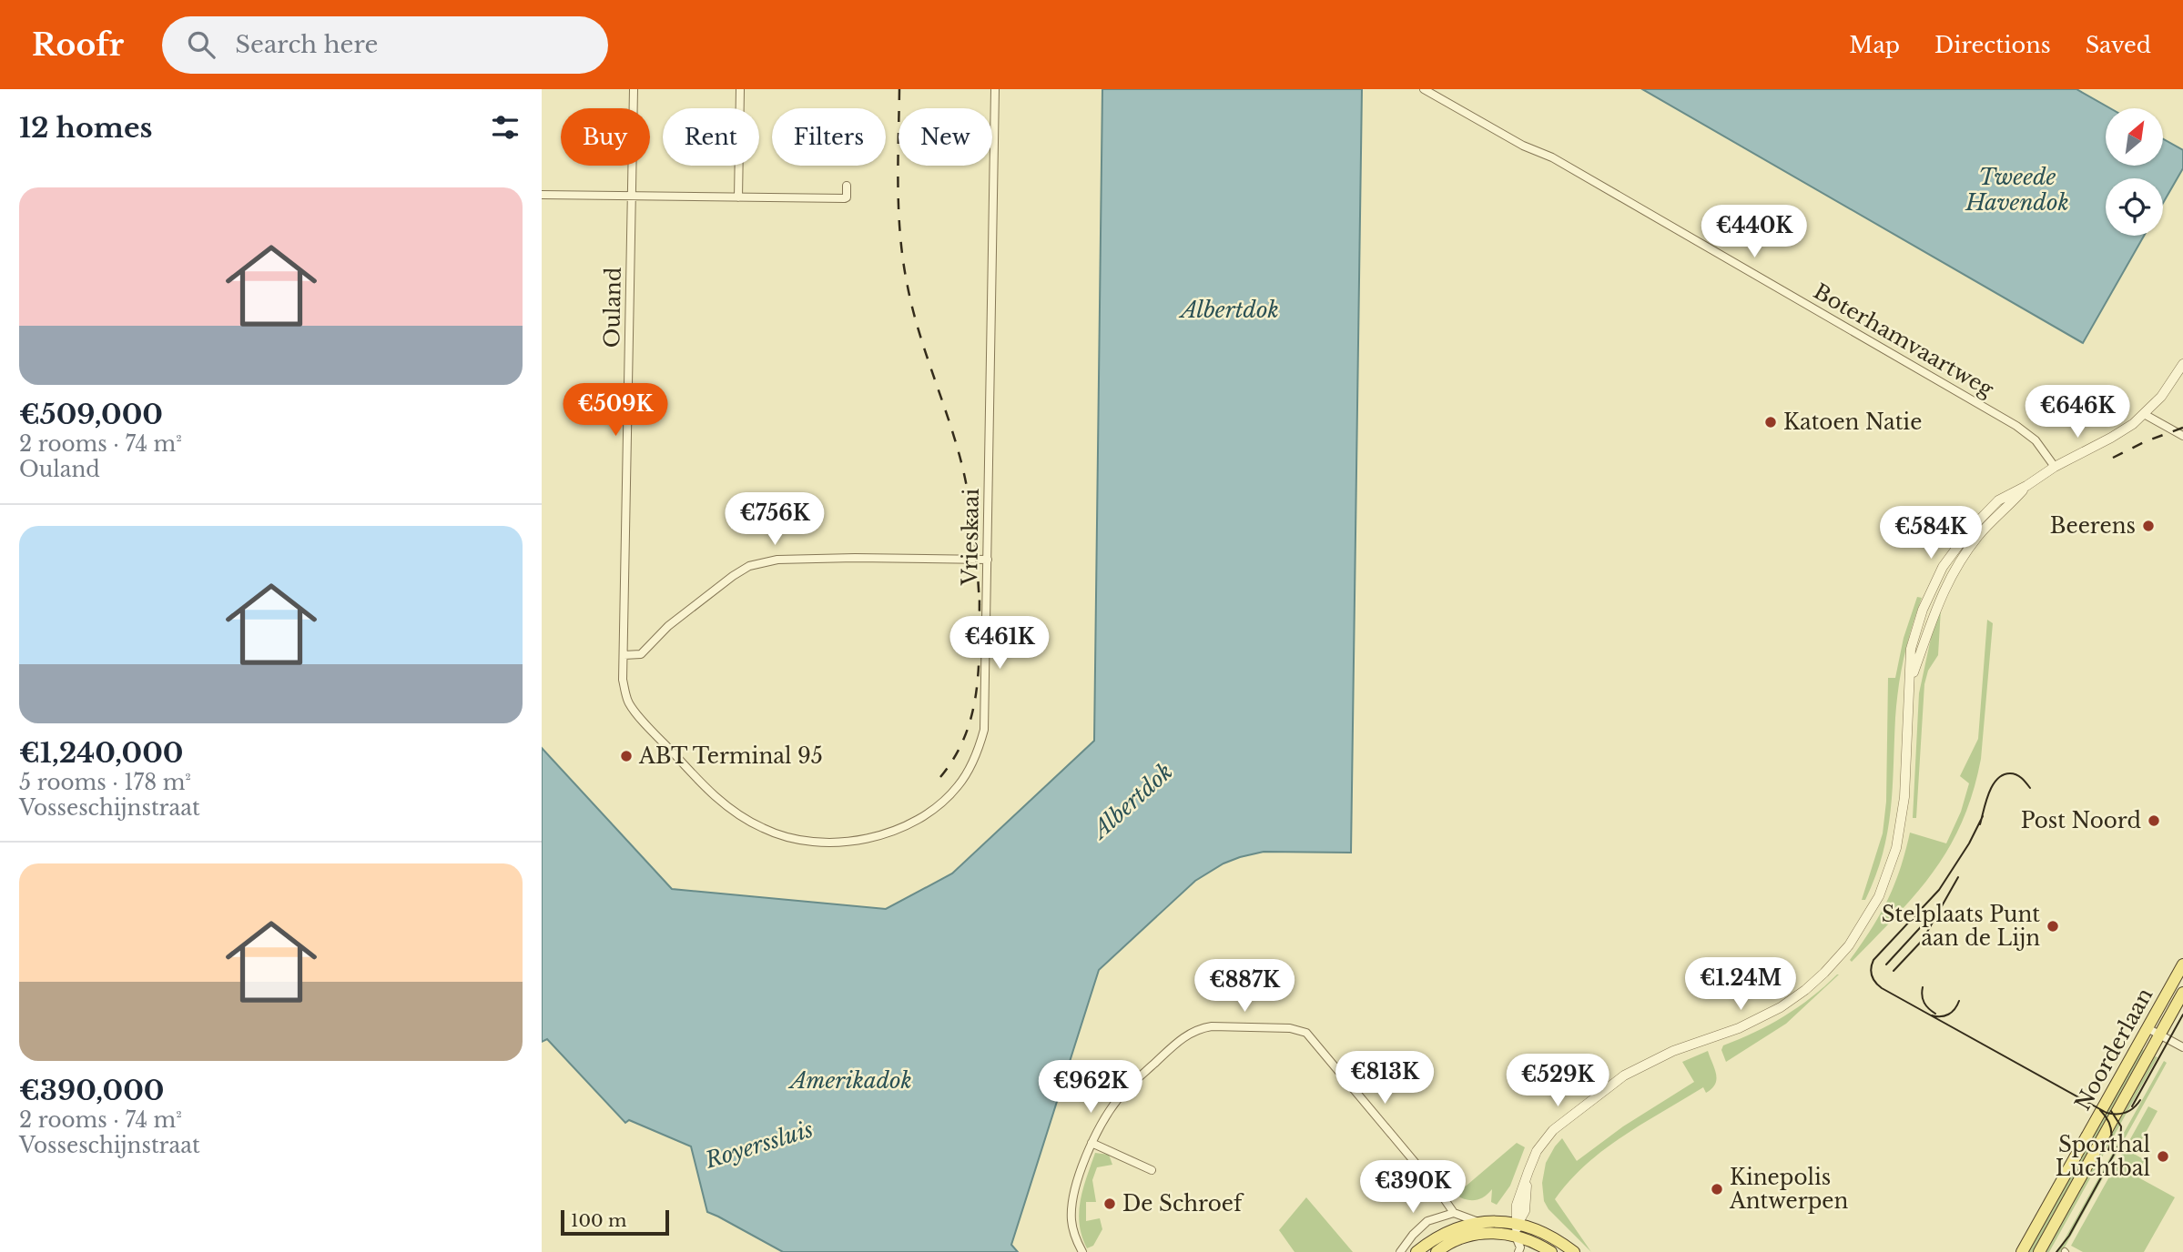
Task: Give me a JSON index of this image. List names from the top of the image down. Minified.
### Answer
{"streets":{"main road":["Noorderlaan"],"street":["Ouland","Boterhamvaartweg","Vrieskaai"]},"crossings":[["Ouland","Vrieskaai"]],"water":["Tweede Havendok","Albertdok","Amerikadok","Royerssluis"],"places":["Katoen Natie","Beerens","ABT Terminal 95","Post Noord","Stelplaats Punt aan de Lijn","Sporthal Luchtbal","Kinepolis Antwerpen","De Schroef"],"scale_bar":"100 m","north":"top right","page":{"header":"Roofr","search":"Search here","nav":["Map","Directions","Saved"],"heading":"12 homes","chip":["Buy","Rent","Filters","New"],"list":[{"name":"€509,000","note":"2 rooms · 74 m² · Ouland"},{"name":"€1,240,000","note":"5 rooms · 178 m² · Vosseschijnstraat"},{"name":"€390,000","note":"2 rooms · 74 m² · Vosseschijnstraat"}],"price":["€440K","€509K","€646K","€756K","€584K","€461K","€1.24M","€887K","€813K","€529K","€962K","€390K"],"scale":"100 m"}}
